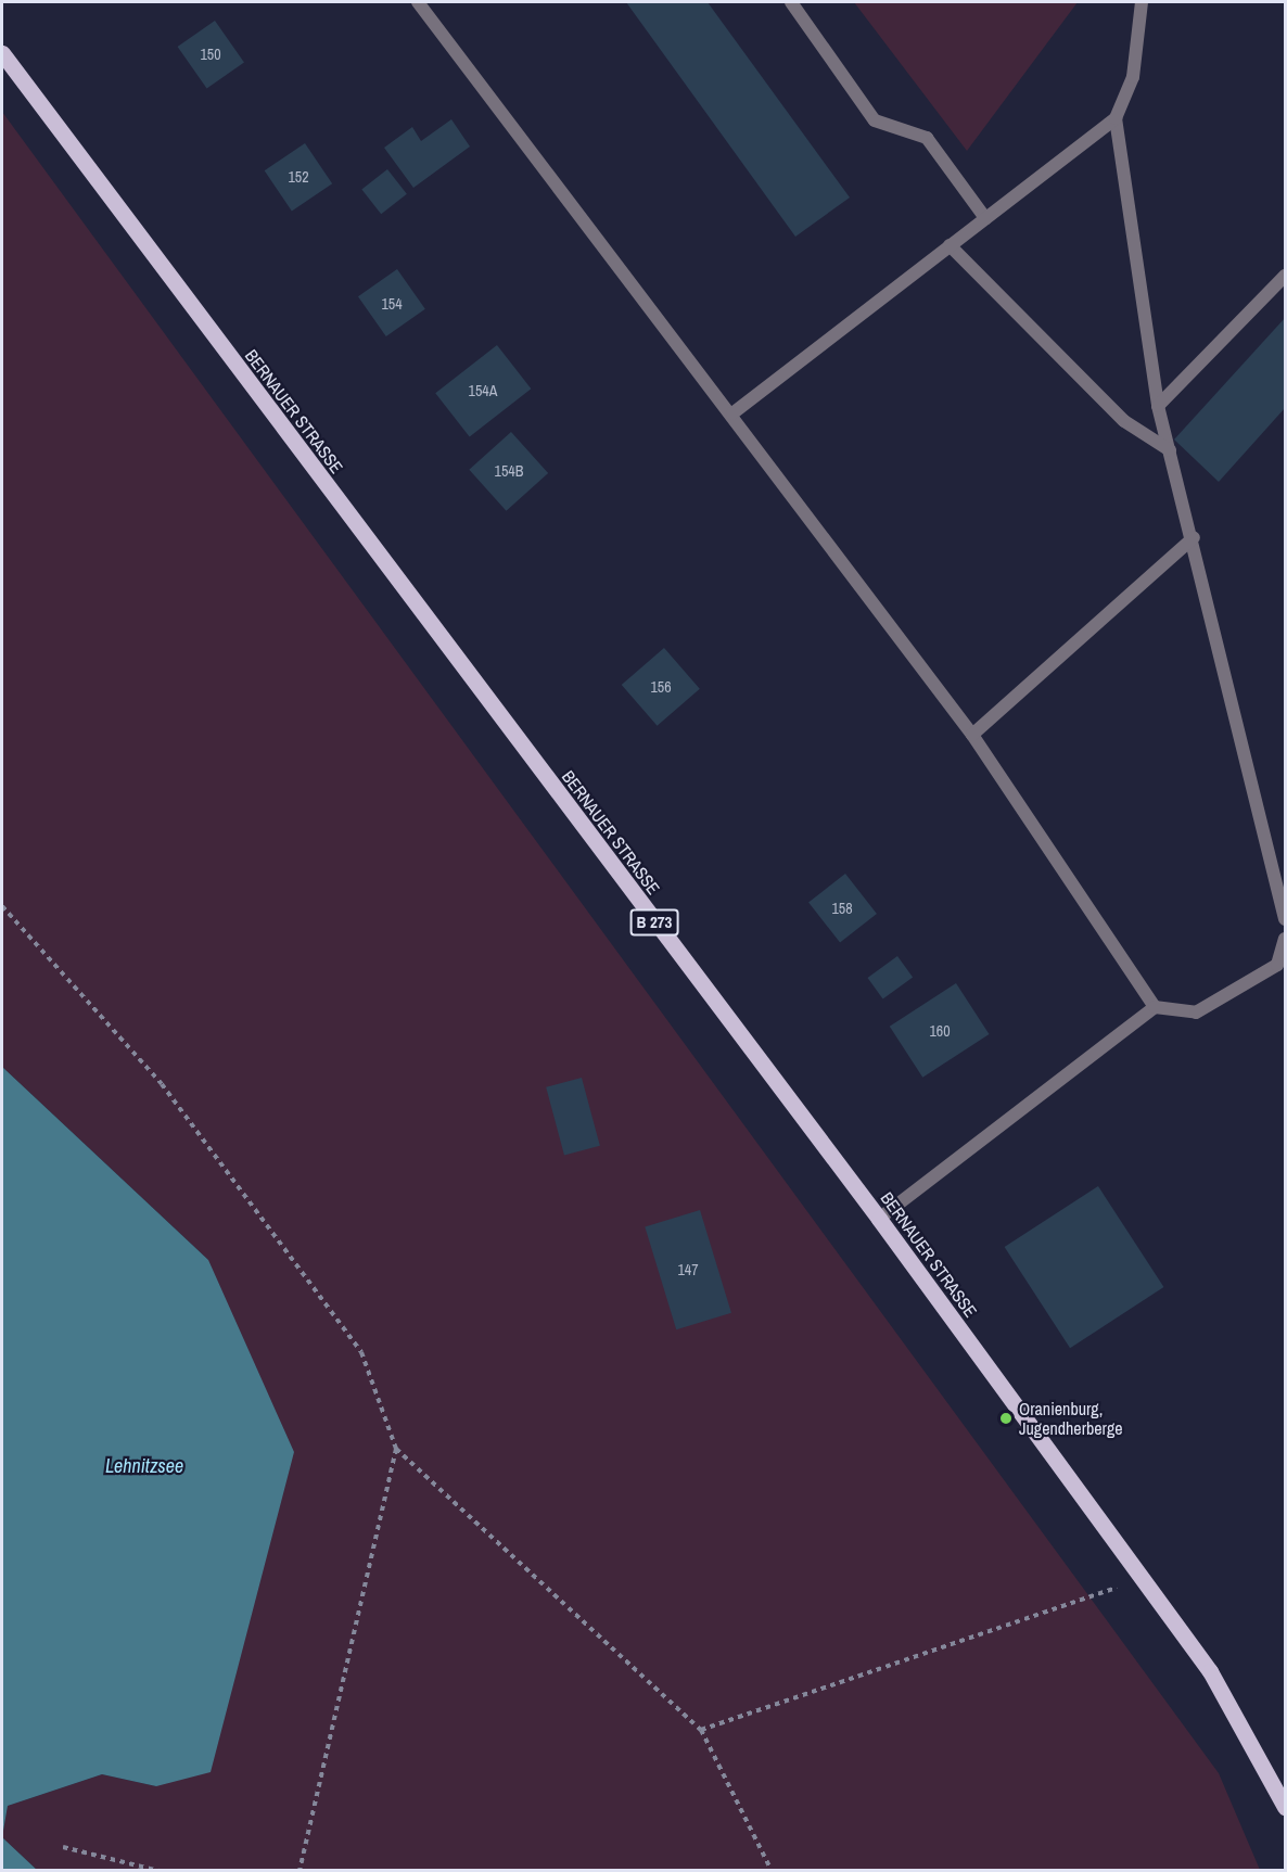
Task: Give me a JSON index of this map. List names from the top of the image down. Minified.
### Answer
{"streets":{"main road":["BERNAUER STRASSE","B 273"]},"water":["Lehnitzsee"],"places":["Oranienburg, Jugendherberge"],"house_numbers":["150","152","154","154A","154B","156","158","160","147"]}
